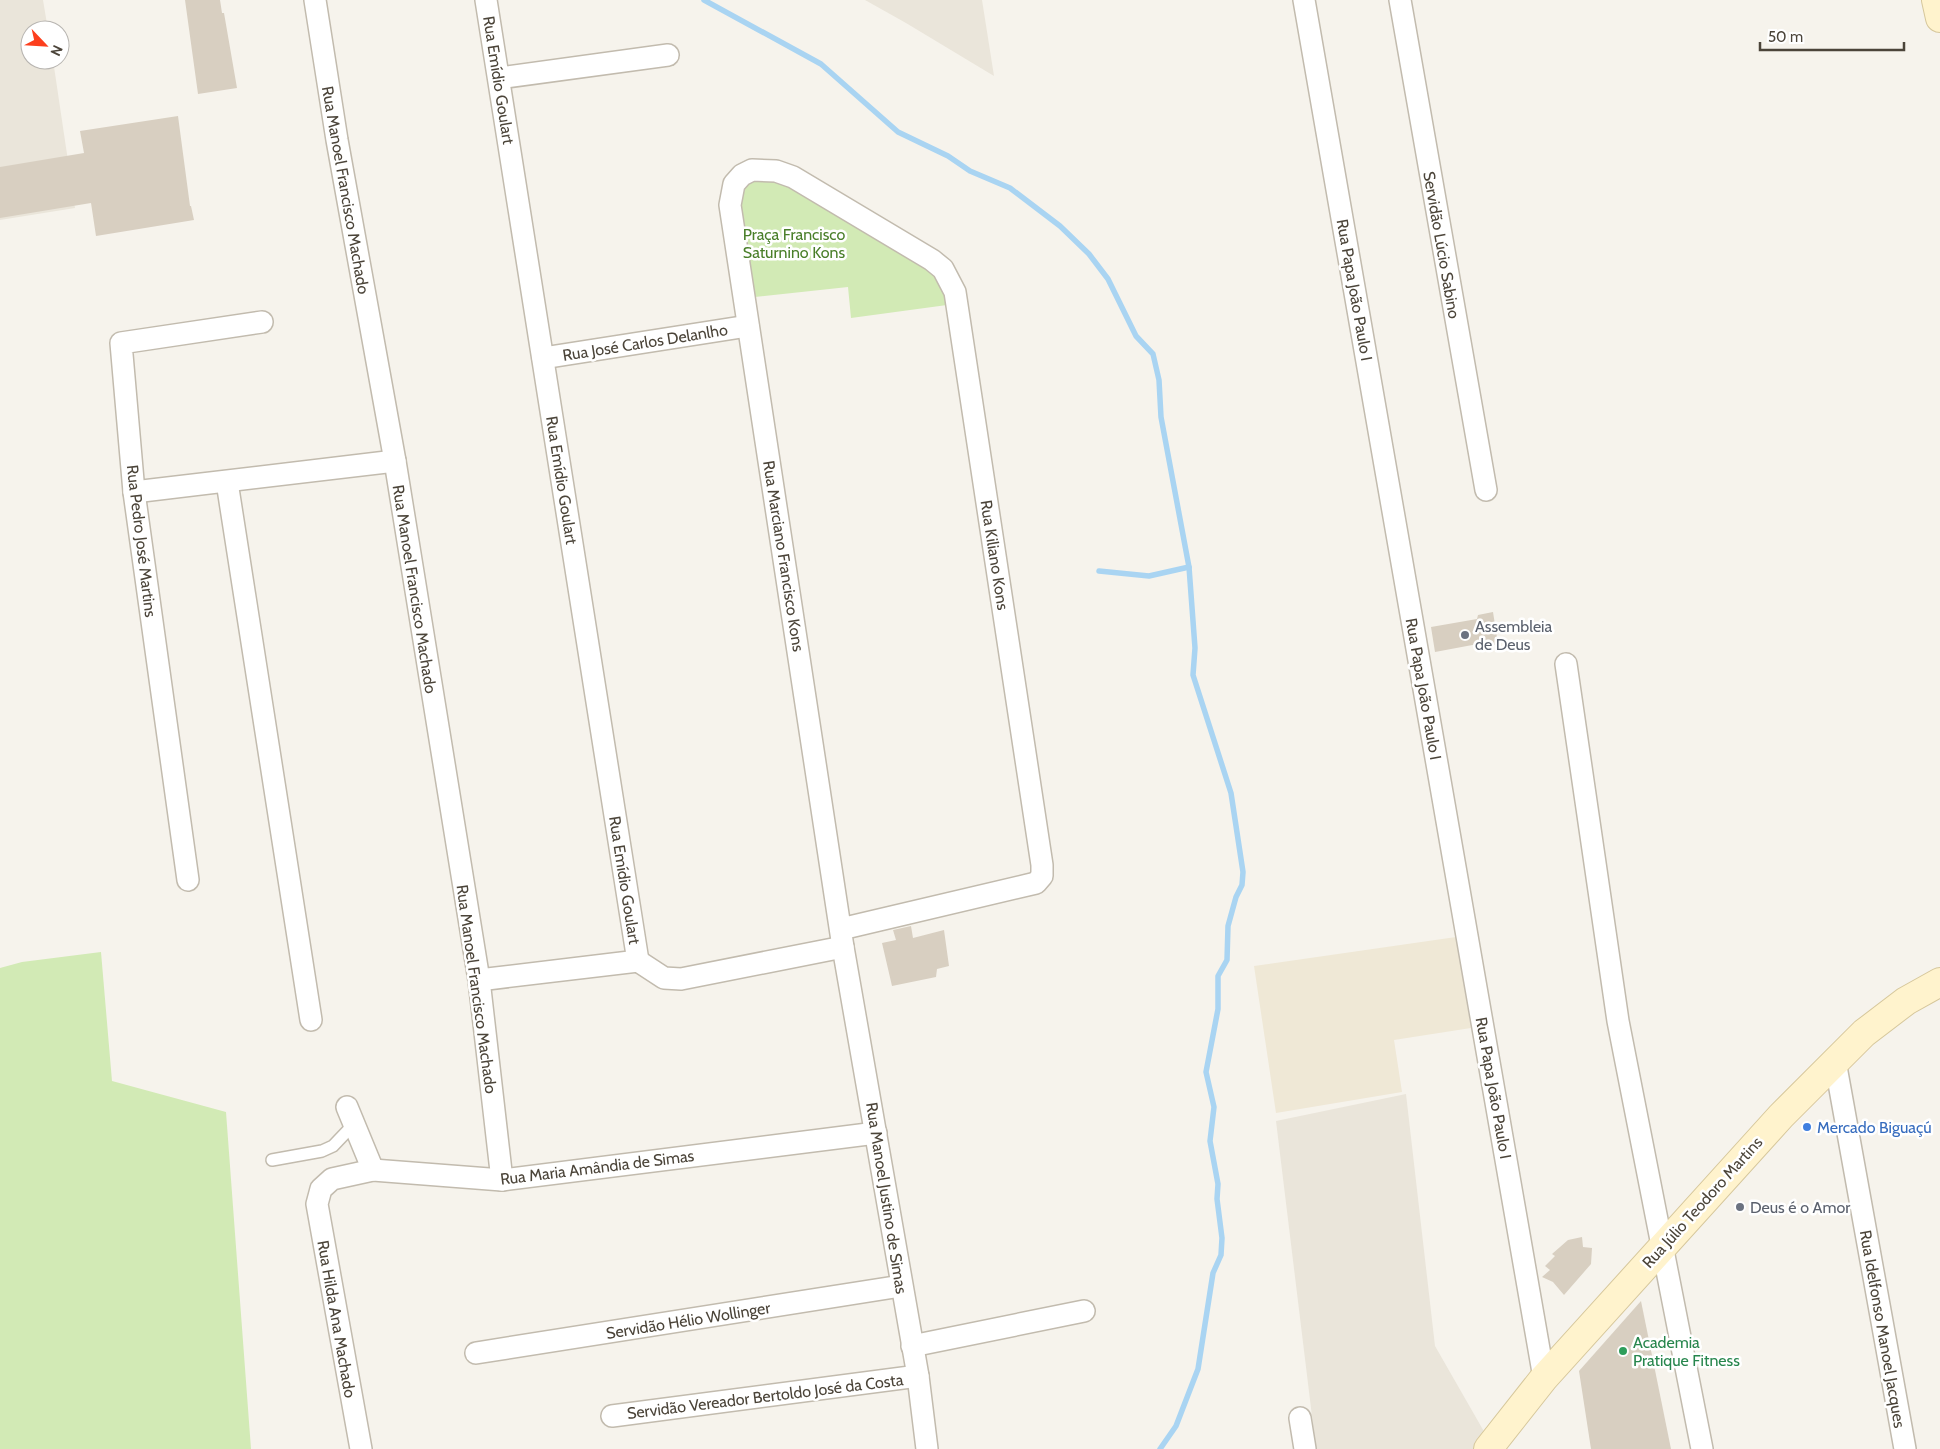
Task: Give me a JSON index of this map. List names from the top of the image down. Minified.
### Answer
{"streets":{"main road":["Rua Júlio Teodoro Martins"],"street":["Rua Emídio Goulart","Rua Manoel Francisco Machado","Servidão Lúcio Sabino","Rua Papa João Paulo I","Rua José Carlos Delanlho","Rua Pedro José Martins","Rua Kiliano Kons","Rua Marciano Francisco Kons","Rua Maria Amândia de Simas","Rua Manoel Justino de Simas","Rua Hilda Ana Machado","Servidão Hélio Wollinger","Rua Idelfonso Manoel Jacques","Servidão Vereador Bertoldo José da Costa"]},"crossings":[["Rua Emídio Goulart","Rua José Carlos Delanlho"],["Rua Manoel Francisco Machado","Rua Maria Amândia de Simas"],["Rua Papa João Paulo I","Rua Júlio Teodoro Martins"],["Rua José Carlos Delanlho","Rua Marciano Francisco Kons"],["Rua Kiliano Kons","Rua Marciano Francisco Kons"],["Rua Kiliano Kons","Rua Manoel Justino de Simas"],["Rua Marciano Francisco Kons","Rua Manoel Justino de Simas"],["Rua Maria Amândia de Simas","Rua Manoel Justino de Simas"],["Rua Maria Amândia de Simas","Rua Hilda Ana Machado"],["Rua Manoel Justino de Simas","Servidão Hélio Wollinger"],["Rua Manoel Justino de Simas","Servidão Vereador Bertoldo José da Costa"],["Rua Júlio Teodoro Martins","Rua Idelfonso Manoel Jacques"]],"parks":["Praça Francisco Saturnino Kons"],"places":["Assembleia de Deus","Mercado Biguaçú","Deus é o Amor","Academia Pratique Fitness"],"scale_bar":"50 m","north":"bottom right"}
